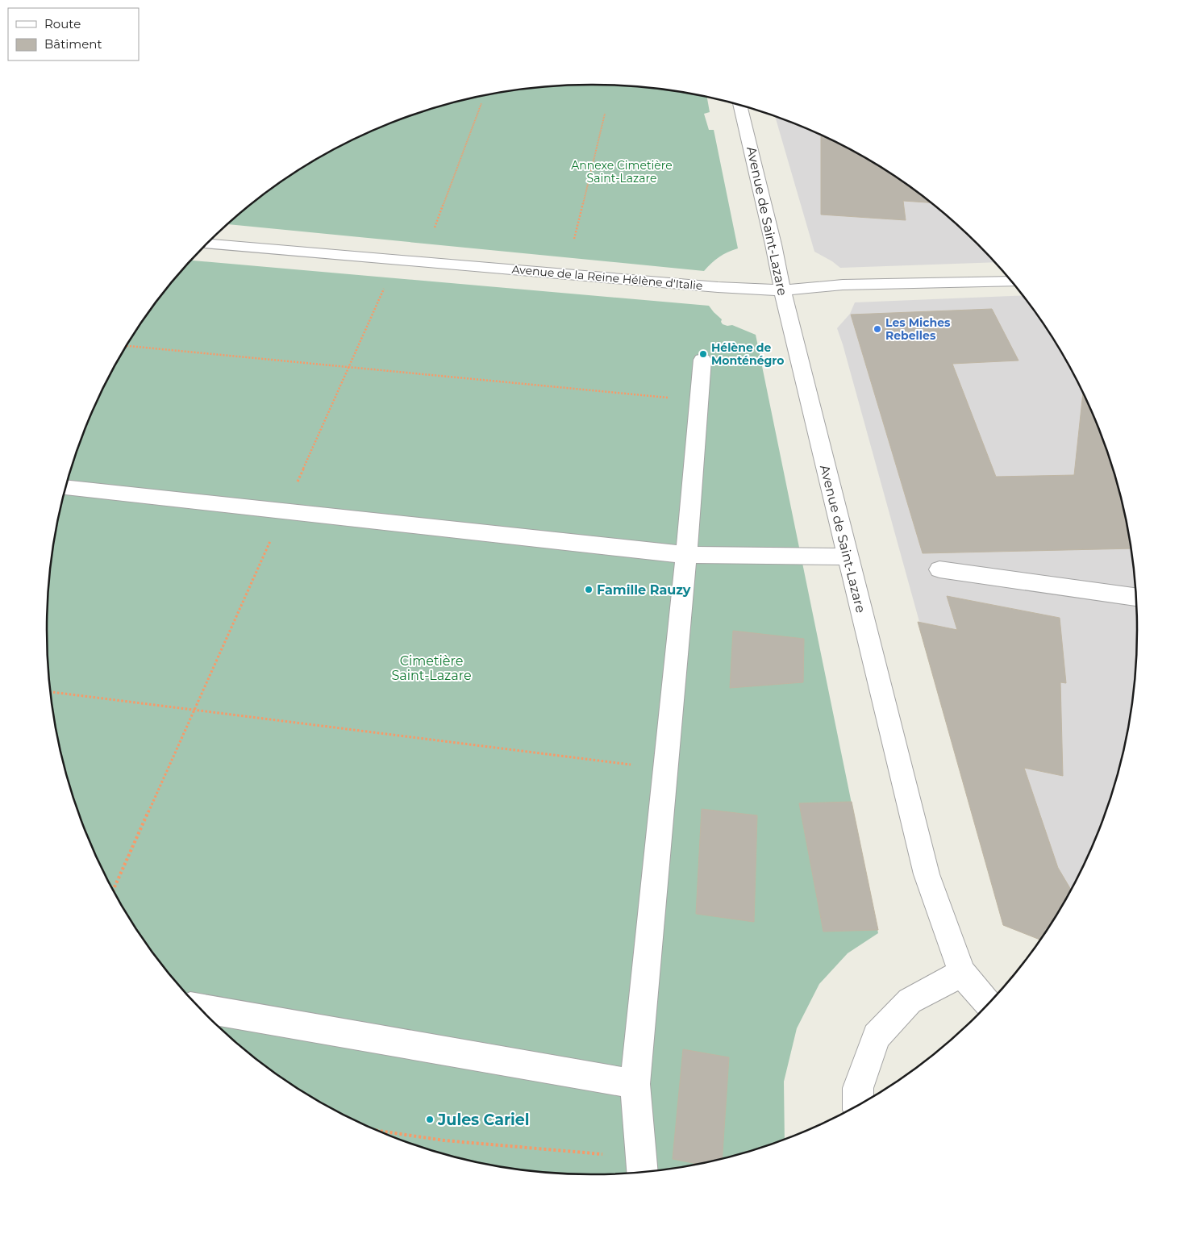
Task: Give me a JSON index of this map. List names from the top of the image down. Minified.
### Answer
{"streets":{"street":["Avenue de Saint-Lazare","Avenue de la Reine Hélène d'Italie"]},"crossings":[["Avenue de Saint-Lazare","Avenue de la Reine Hélène d'Italie"]],"parks":["Annexe Cimetière Saint-Lazare","Cimetière Saint-Lazare"],"places":["Les Miches Rebelles","Hélène de Monténégro","Famille Rauzy","Jules Cariel"],"legend":["Route","Bâtiment"]}
